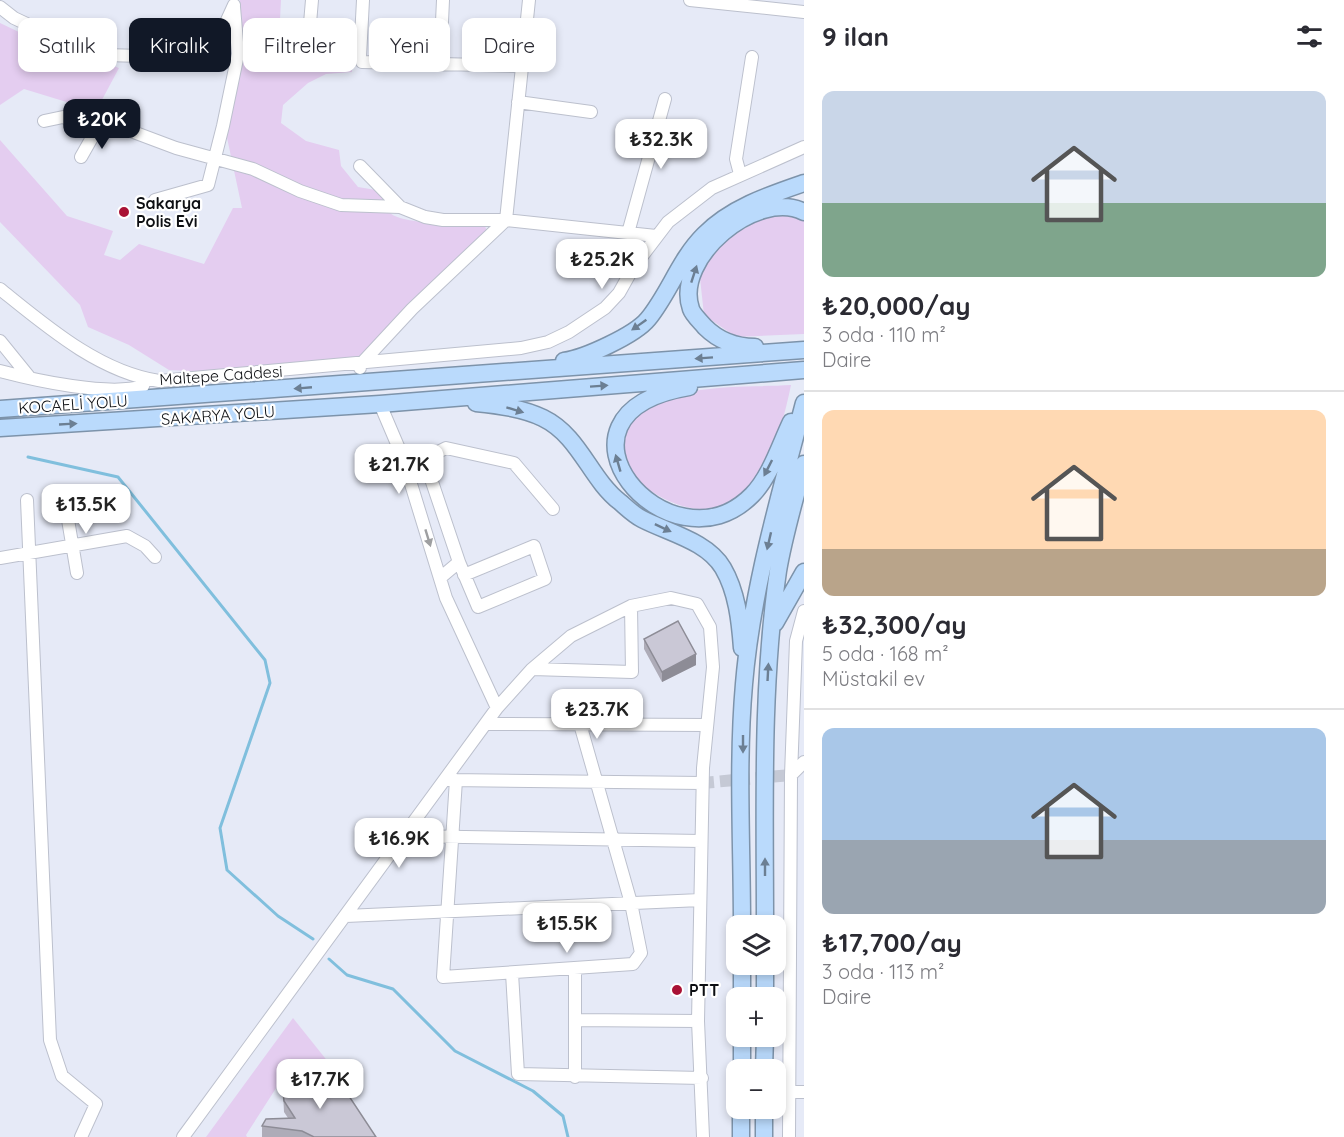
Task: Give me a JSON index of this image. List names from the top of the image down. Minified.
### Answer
{"streets":{"highway":["KOCAELİ YOLU","SAKARYA YOLU"],"street":["Maltepe Caddesi"]},"one_way":["KOCAELİ YOLU","SAKARYA YOLU"],"places":["Sakarya Polis Evi","PTT"],"page":{"heading":"9 ilan","chip":["Satılık","Kiralık","Filtreler","Yeni","Daire"],"list":[{"name":"₺20,000/ay","note":"3 oda · 110 m² · Daire"},{"name":"₺32,300/ay","note":"5 oda · 168 m² · Müstakil ev"},{"name":"₺17,700/ay","note":"3 oda · 113 m² · Daire"}],"price":["₺20K","₺32.3K","₺25.2K","₺21.7K","₺13.5K","₺23.7K","₺16.9K","₺15.5K","₺17.7K"],"map_buttons":["+","−"]}}
